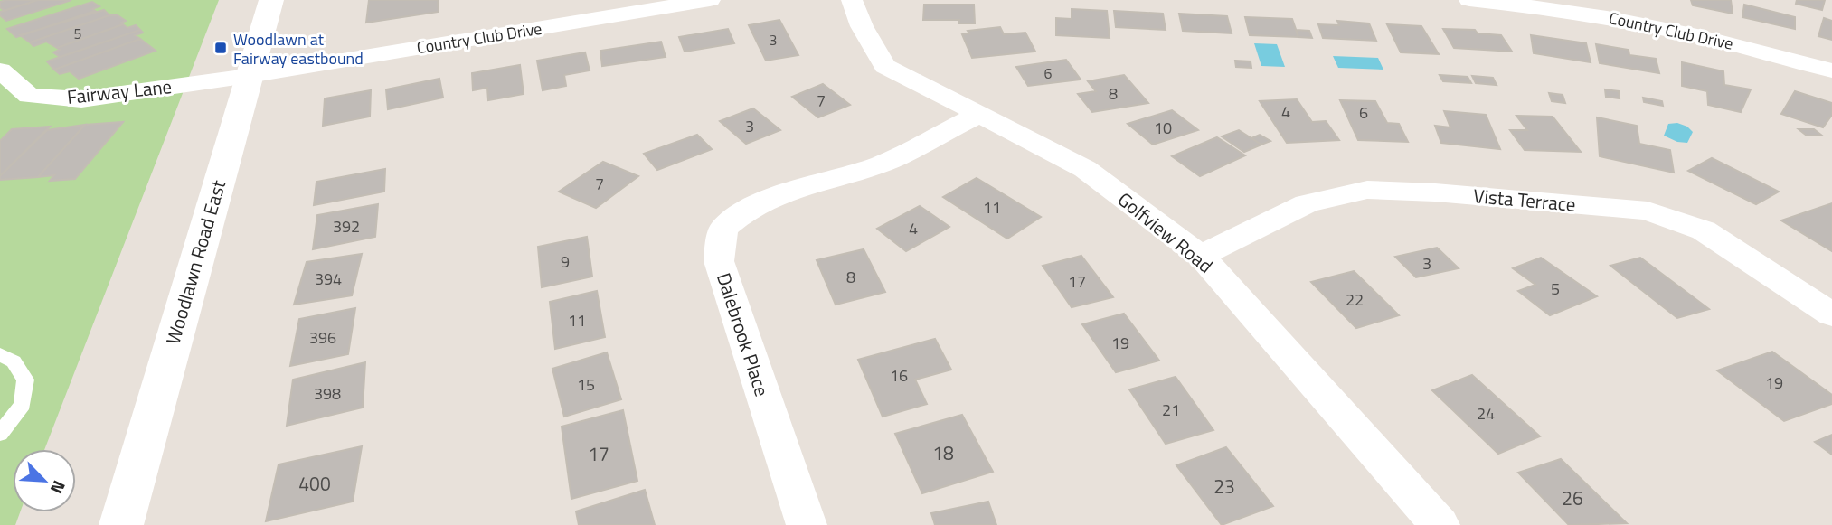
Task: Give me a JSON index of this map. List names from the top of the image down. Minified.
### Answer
{"streets":{"main road":["Woodlawn Road East"],"street":["Country Club Drive","Fairway Lane","Vista Terrace","Golfview Road","Dalebrook Place"]},"crossings":[["Country Club Drive","Fairway Lane"],["Country Club Drive","Woodlawn Road East"],["Fairway Lane","Woodlawn Road East"],["Vista Terrace","Golfview Road"],["Golfview Road","Dalebrook Place"]],"places":{"transit":["Woodlawn at Fairway eastbound"]},"house_numbers":["5","3","6","8","7","4","6","3","10","7","11","392","4","9","3","8","394","17","5","22","11","396","19","16","19","15","398","21","24","18","17","400","23","26"],"north":"bottom right"}
